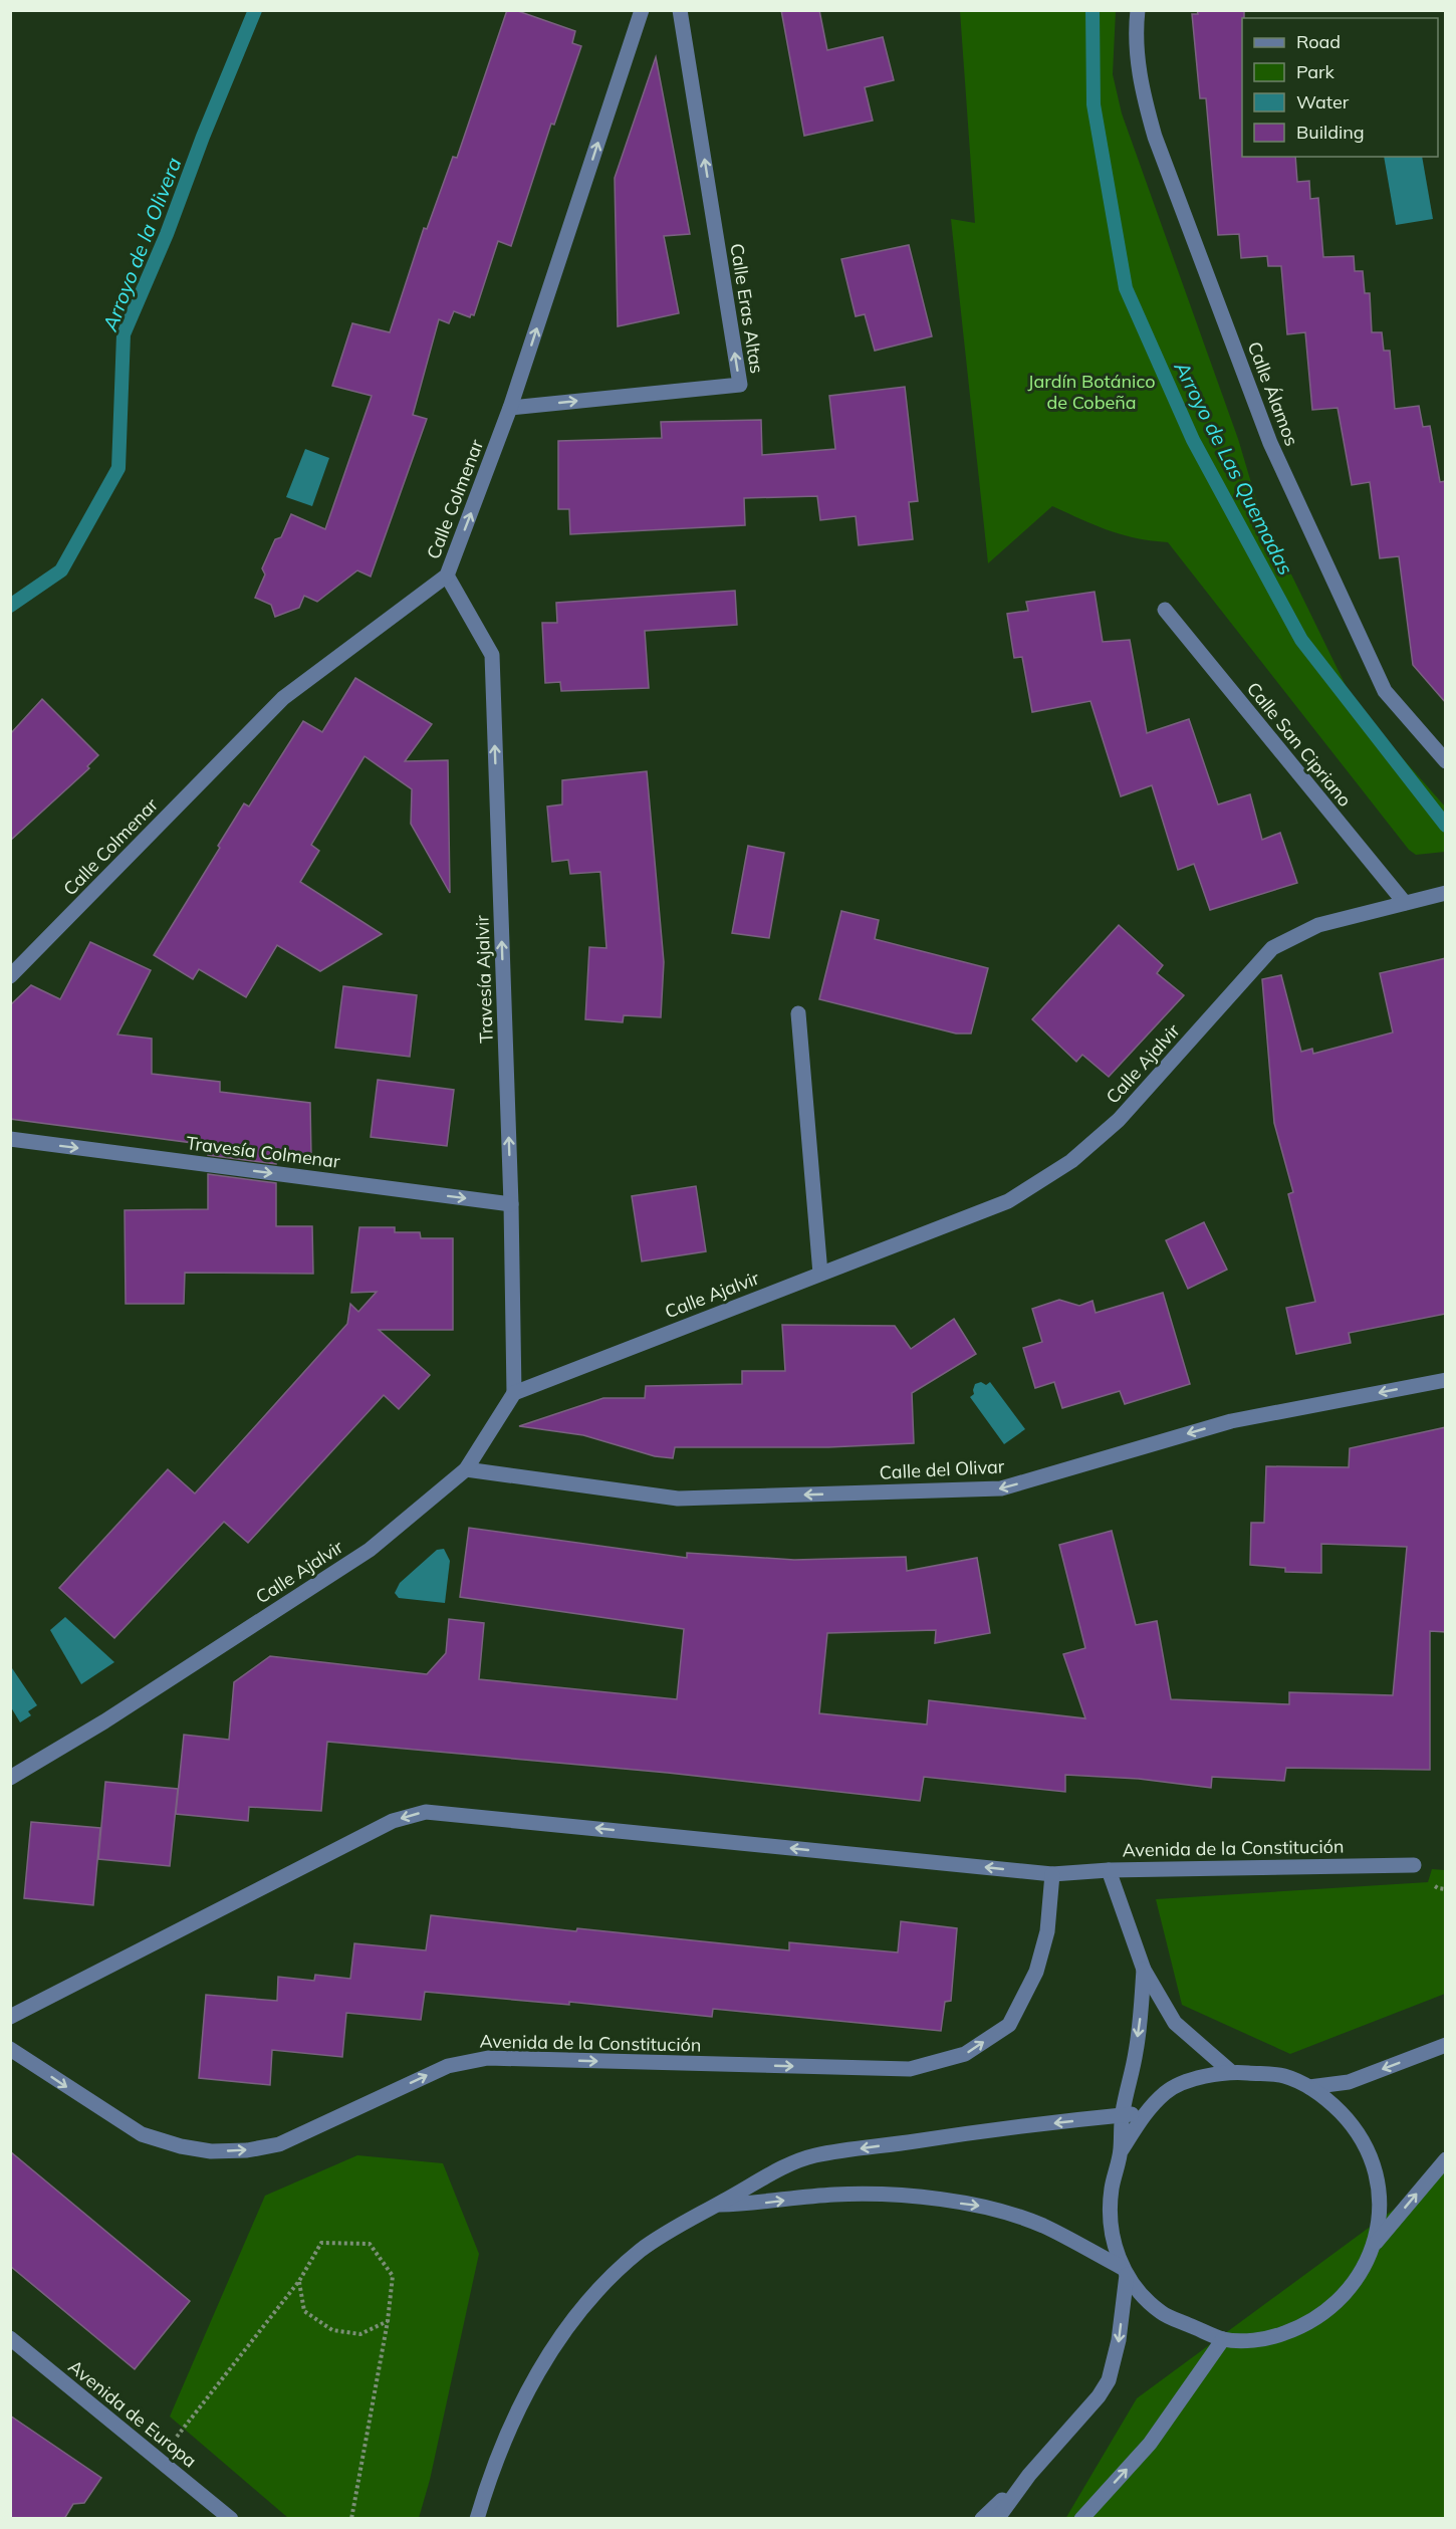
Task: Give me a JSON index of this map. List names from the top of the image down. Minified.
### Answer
{"streets":{"street":["Calle Eras Altas","Calle Álamos","Calle Colmenar","Calle San Cipriano","Travesía Ajalvir","Calle Ajalvir","Travesía Colmenar","Calle del Olivar","Avenida de la Constitución","Avenida de Europa"]},"crossings":[["Calle Eras Altas","Calle Colmenar"],["Calle Colmenar","Travesía Ajalvir"],["Calle San Cipriano","Calle Ajalvir"],["Travesía Ajalvir","Calle Ajalvir"],["Travesía Ajalvir","Travesía Colmenar"],["Calle Ajalvir","Calle del Olivar"]],"one_way":["Calle Colmenar","Travesía Ajalvir","Travesía Colmenar","Calle del Olivar"],"water":["Arroyo de la Olivera","Arroyo de Las Quemadas"],"parks":["Jardín Botánico de Cobeña"],"legend":["Road","Park","Water","Building"]}
